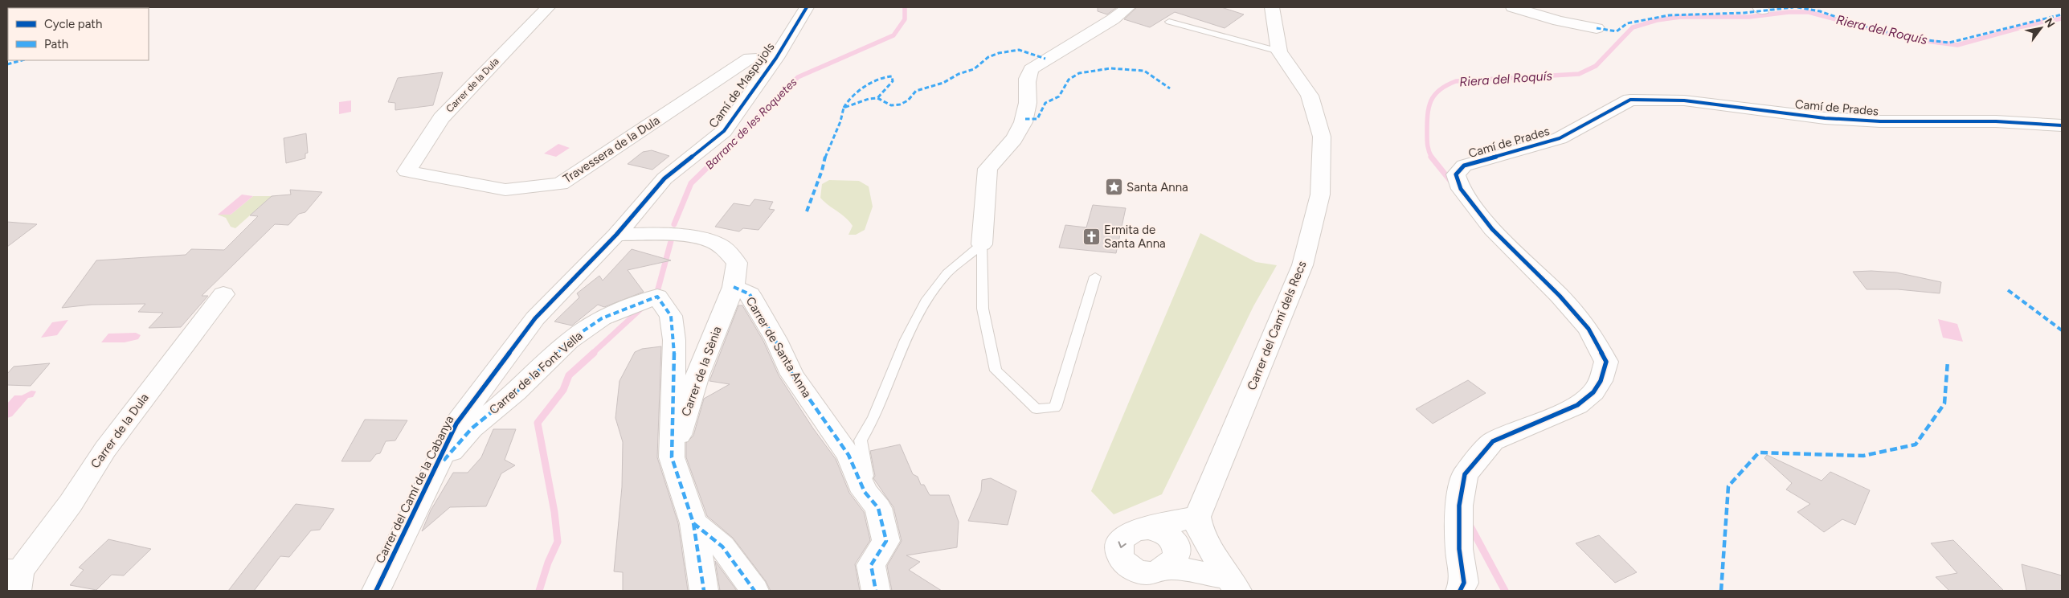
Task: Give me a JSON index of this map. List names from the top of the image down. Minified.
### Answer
{"streets":{"street":["Carrer de la Dula","Camí de Maspujols","Camí de Prades","Travessera de la Dula","Carrer del Camí dels Recs","Carrer de Santa Anna","Carrer de la Sènia","Carrer de la Font Vella","Carrer del Camí de la Cabanya"]},"crossings":[["Carrer de la Dula","Travessera de la Dula"],["Camí de Maspujols","Travessera de la Dula"],["Camí de Maspujols","Carrer de Santa Anna"],["Camí de Maspujols","Carrer del Camí de la Cabanya"],["Carrer de Santa Anna","Carrer de la Sènia"],["Carrer de Santa Anna","Carrer del Camí de la Cabanya"],["Carrer de la Sènia","Carrer de la Font Vella"],["Carrer de la Font Vella","Carrer del Camí de la Cabanya"]],"water":["Riera del Roquís","Barranc de les Roquetes"],"places":{"place":["Santa Anna"],"church":["Ermita de Santa Anna"]},"legend":["Cycle path","Path"],"north":"top right"}
